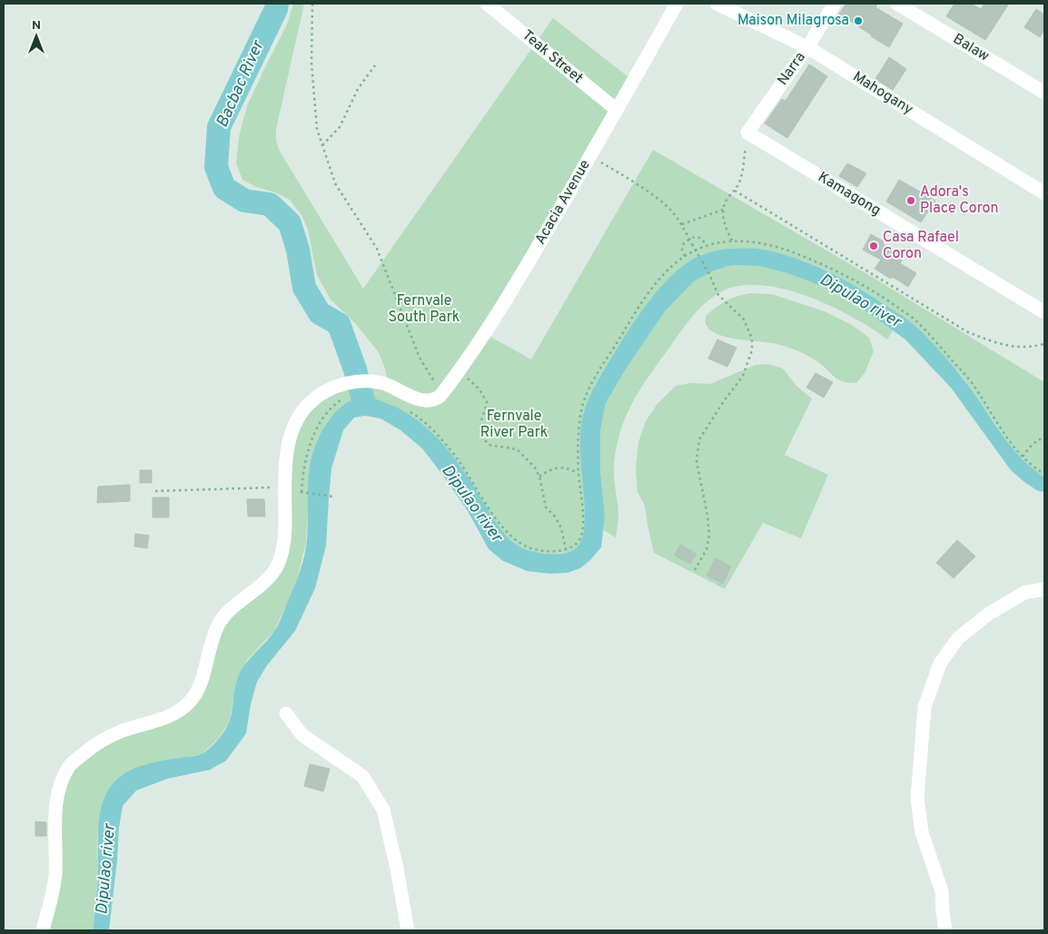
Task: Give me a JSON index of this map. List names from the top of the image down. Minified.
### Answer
{"streets":{"street":["Balaw","Teak Street","Narra","Mahogany","Kamagong","Acacia Avenue"]},"crossings":[["Teak Street","Acacia Avenue"],["Narra","Mahogany"],["Narra","Kamagong"]],"water":["Bacbac River","Dipulao river"],"parks":["Fernvale South Park","Fernvale River Park"],"places":["Maison Milagrosa","Adora's Place Coron","Casa Rafael Coron"],"north":"top"}
